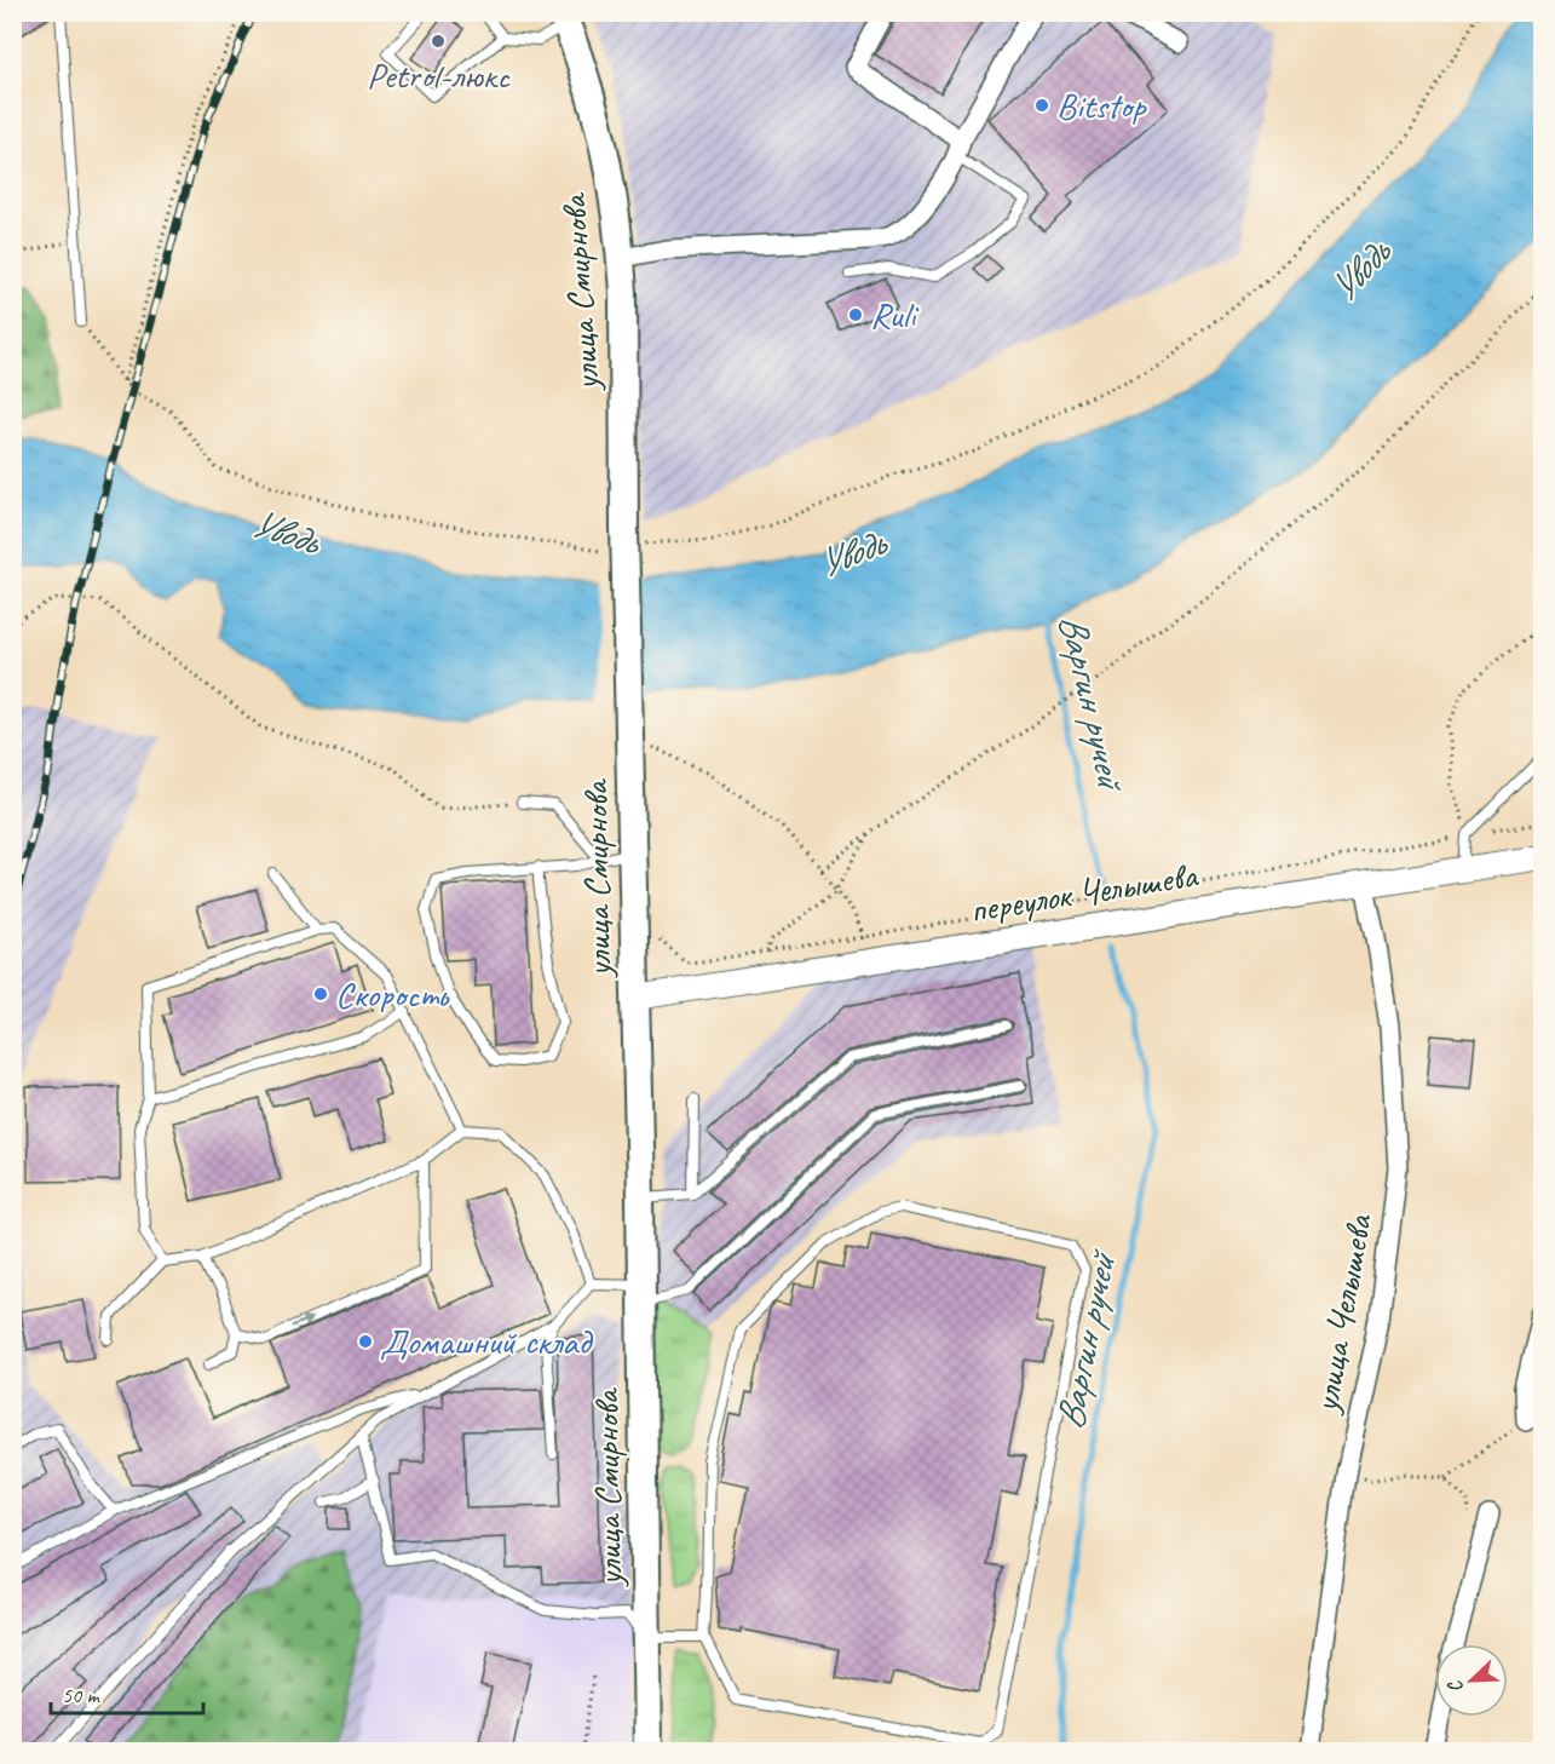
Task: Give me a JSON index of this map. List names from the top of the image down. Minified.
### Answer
{"streets":{"main road":["улица Смирнова"],"street":["переулок Челышева","улица Челышева"]},"crossings":[["улица Смирнова","переулок Челышева"],["переулок Челышева","улица Челышева"]],"water":["Уводь","Варгин ручей"],"places":["Petrol-люкс","Bitstop","Ruli","Скорость","Домашний склад"],"scale_bar":"50 m","north":"bottom left"}
